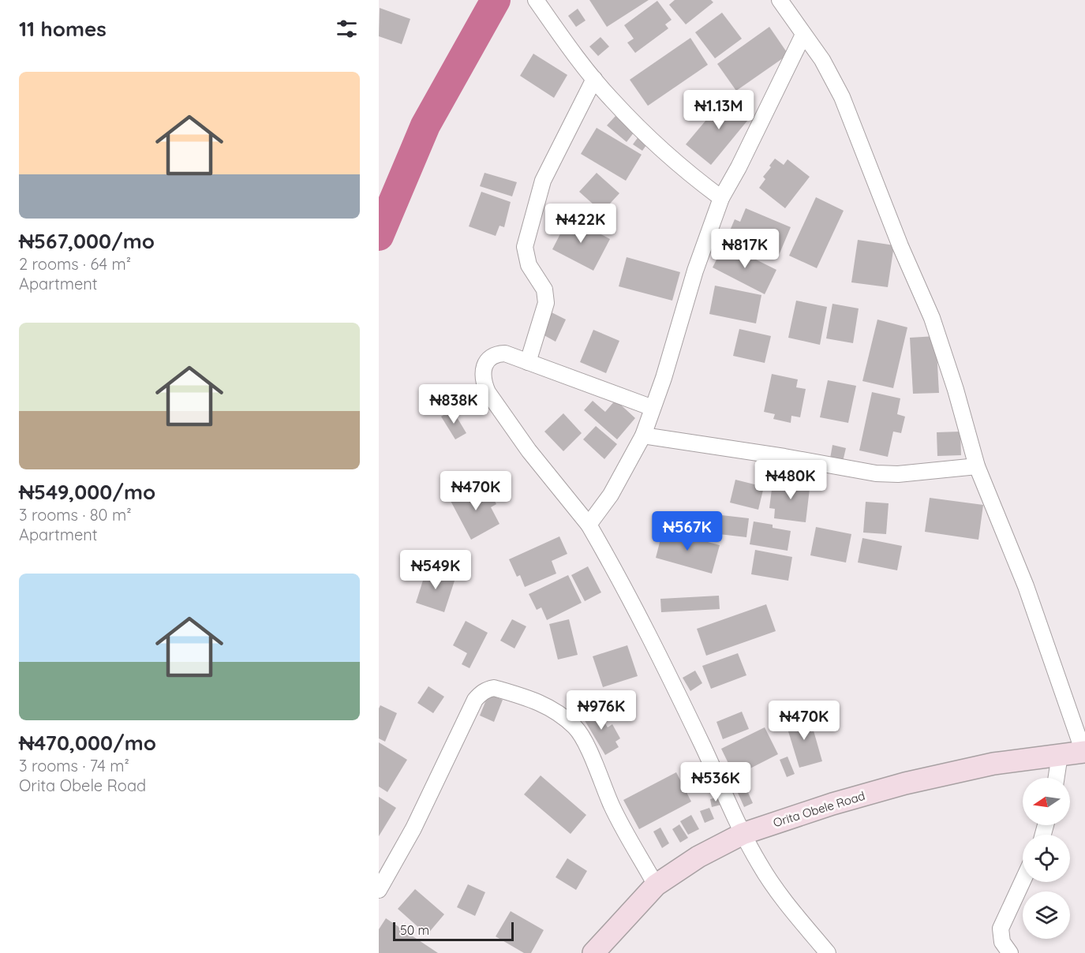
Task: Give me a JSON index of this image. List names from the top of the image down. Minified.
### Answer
{"streets":{"main road":["Orita Obele Road"]},"scale_bar":"50 m","north":"left","page":{"heading":"11 homes","list":[{"name":"₦567,000/mo","note":"2 rooms · 64 m² · Apartment"},{"name":"₦549,000/mo","note":"3 rooms · 80 m² · Apartment"},{"name":"₦470,000/mo","note":"3 rooms · 74 m² · Orita Obele Road"}],"price":["₦1.13M","₦422K","₦817K","₦838K","₦480K","₦470K","₦567K","₦549K","₦976K","₦470K","₦536K"],"scale":"50 m"}}
